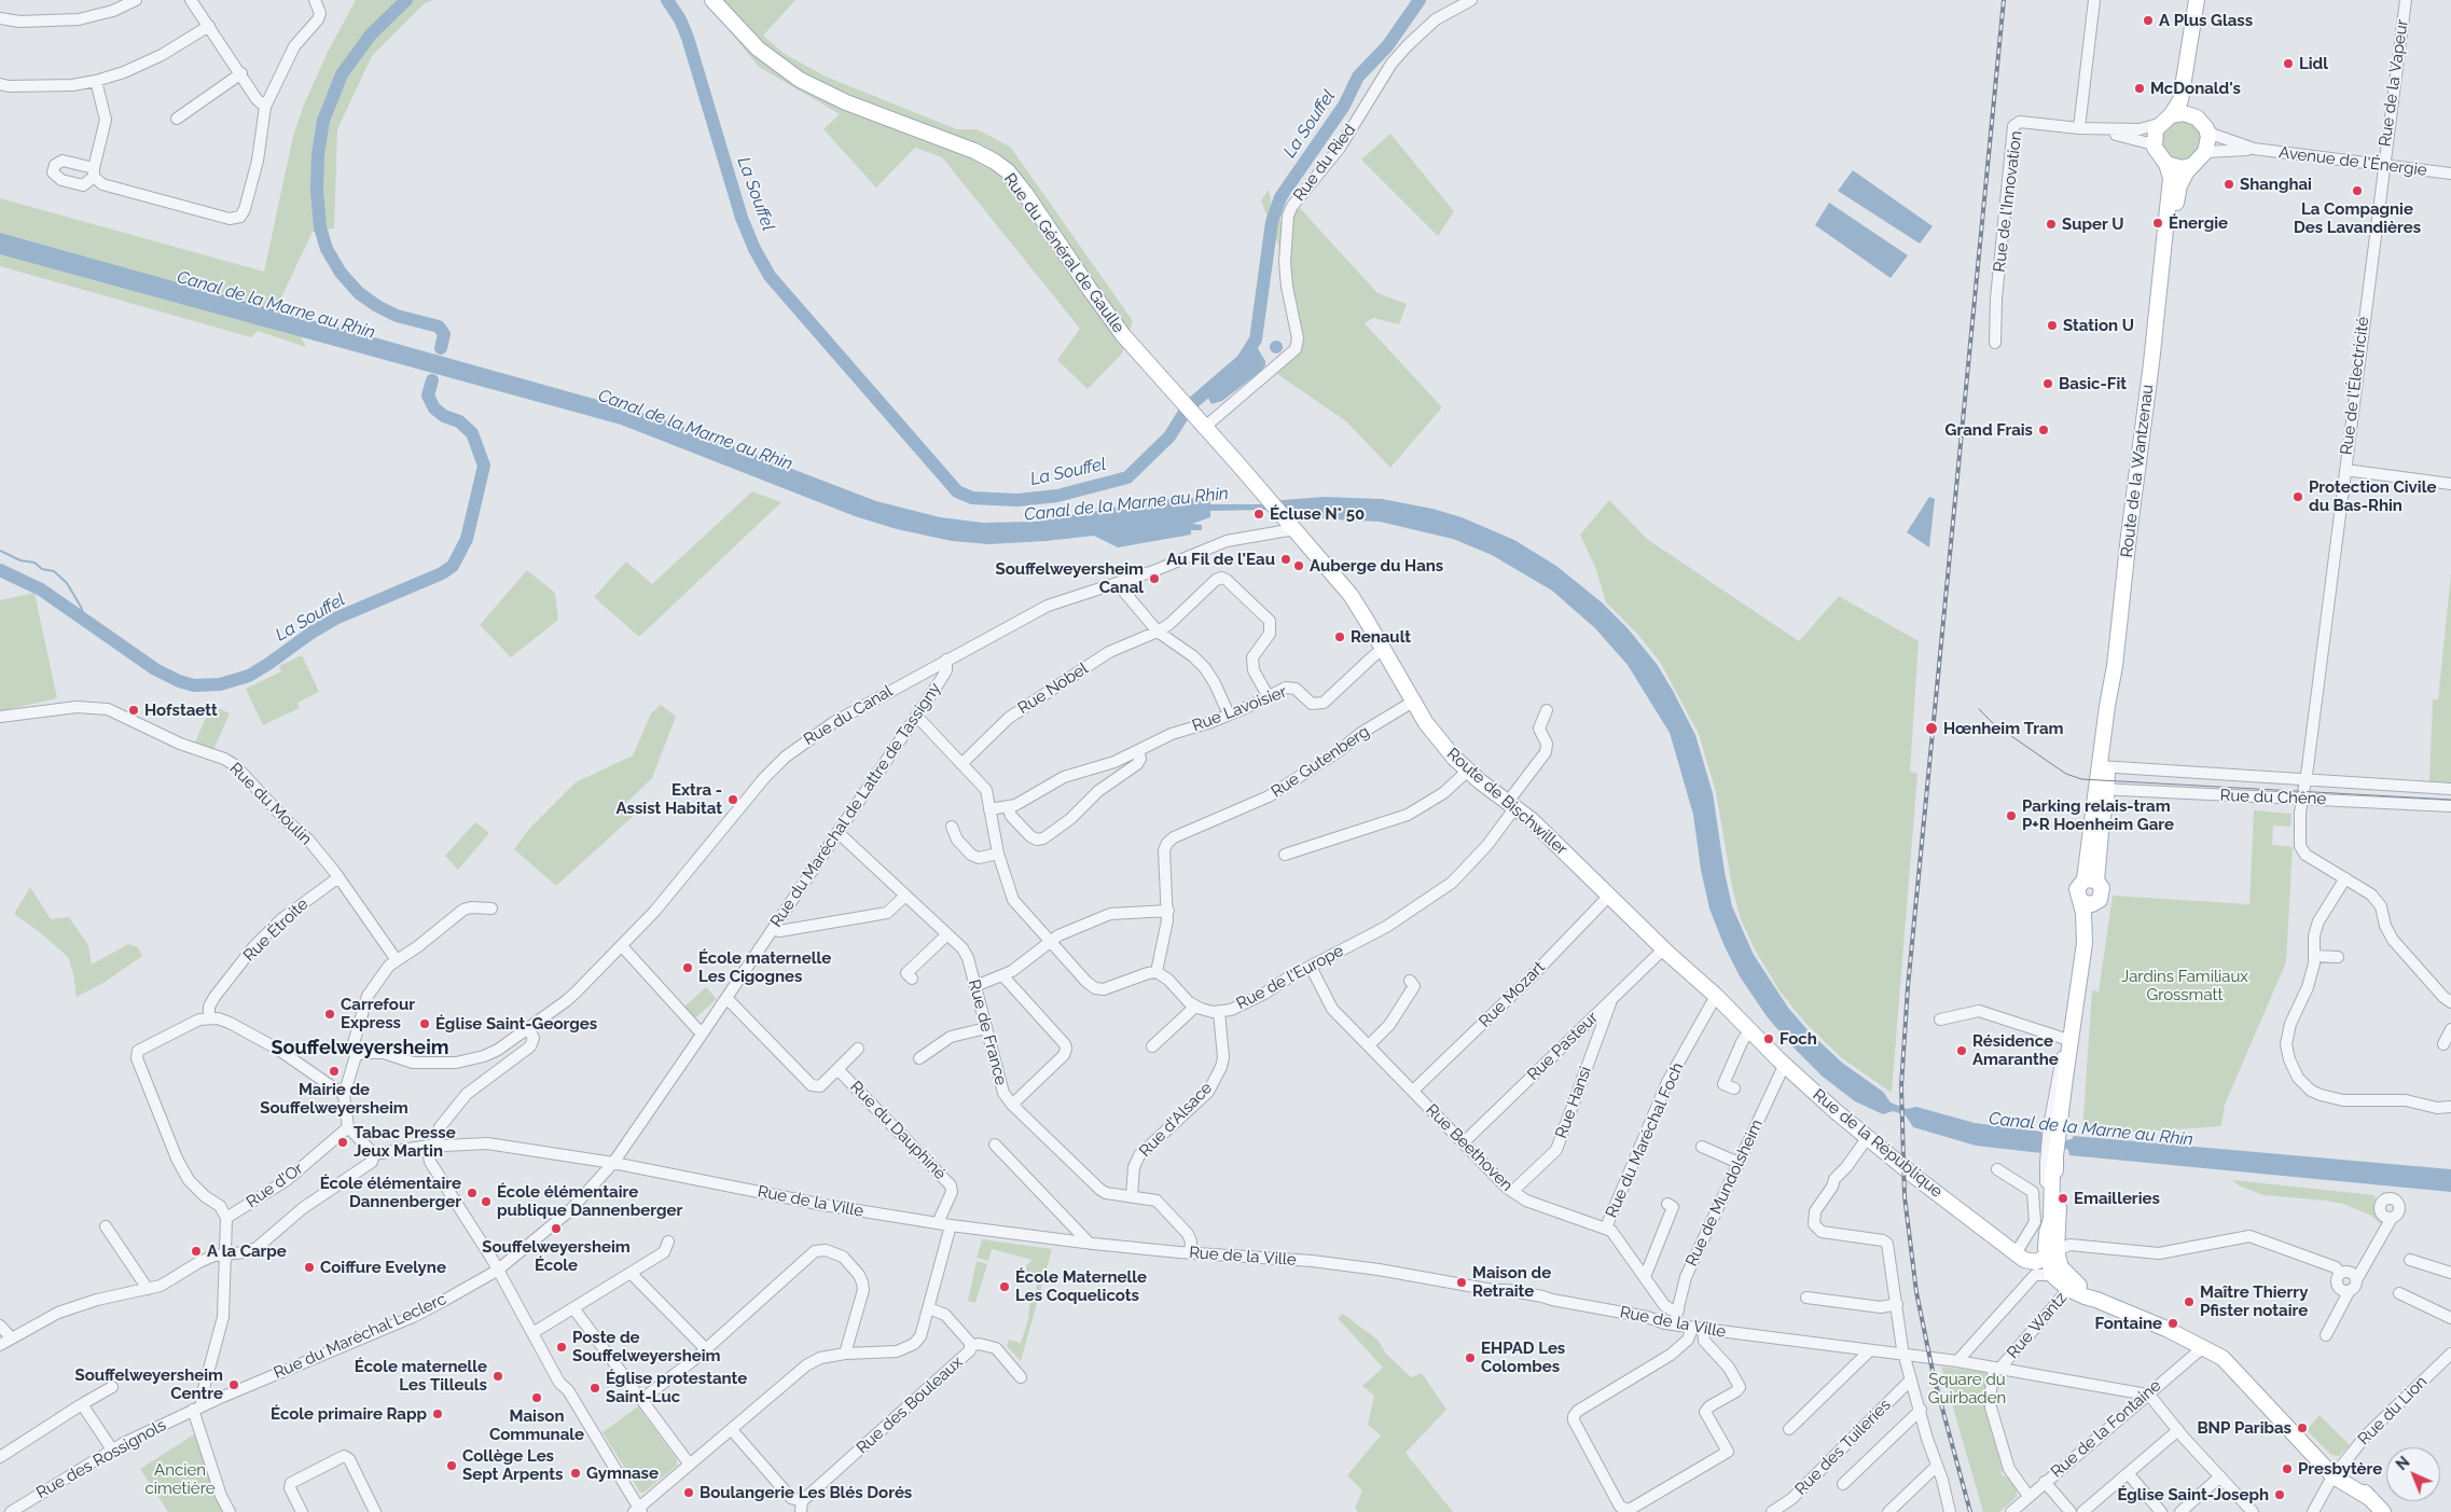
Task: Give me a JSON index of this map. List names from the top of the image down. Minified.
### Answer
{"streets":{"main road":["Rue du Général de Gaulle","Route de la Wantzenau","Route de Bischwiller","Rue de la République"],"street":["Rue de la Vapeur","Avenue de l'Énergie","Rue du Ried","Rue de l'Innovation","Rue de l'Électricité","Rue Nobel","Rue Lavoisier","Rue du Canal","Rue Gutenberg","Rue du Chêne","Rue du Moulin","Rue du Maréchal de Lattre de Tassigny","Rue Étroite","Rue de l'Europe","Rue Mozart","Rue de France","Rue Pasteur","Rue Hansi","Rue d'Alsace","Rue du Dauphiné","Rue du Maréchal Foch","Rue Beethoven","Rue d'Or","Rue de Mundolsheim","Rue de la Ville","Rue Wantz","Rue du Maréchal Leclerc","Rue des Bouleaux","Rue du Lion","Rue de la Fontaine","Rue des Tuileries","Rue des Rossignols"]},"crossings":[["Rue de la Vapeur","Avenue de l'Énergie"],["Rue de la Vapeur","Rue de l'Électricité"],["Avenue de l'Énergie","Rue de l'Électricité"],["Avenue de l'Énergie","Route de la Wantzenau"],["Rue du Ried","Rue du Général de Gaulle"],["Rue du Général de Gaulle","Route de Bischwiller"],["Rue de l'Électricité","Rue du Chêne"],["Route de la Wantzenau","Rue du Chêne"],["Rue Nobel","Rue Lavoisier"],["Rue Lavoisier","Route de Bischwiller"],["Rue du Canal","Route de Bischwiller"],["Rue du Canal","Rue du Maréchal de Lattre de Tassigny"],["Rue Gutenberg","Route de Bischwiller"],["Rue Gutenberg","Rue de l'Europe"],["Route de Bischwiller","Rue de l'Europe"],["Route de Bischwiller","Rue Mozart"],["Route de Bischwiller","Rue Pasteur"],["Route de Bischwiller","Rue du Maréchal Foch"],["Route de Bischwiller","Rue de la République"],["Rue du Moulin","Rue Étroite"],["Rue du Maréchal de Lattre de Tassigny","Rue de France"],["Rue du Maréchal de Lattre de Tassigny","Rue du Dauphiné"],["Rue du Maréchal de Lattre de Tassigny","Rue de la Ville"],["Rue du Maréchal de Lattre de Tassigny","Rue du Maréchal Leclerc"],["Rue de l'Europe","Rue d'Alsace"],["Rue de l'Europe","Rue Beethoven"],["Rue Mozart","Rue Beethoven"],["Rue de France","Rue d'Alsace"],["Rue de France","Rue de la Ville"],["Rue Pasteur","Rue Hansi"],["Rue Pasteur","Rue Beethoven"],["Rue Hansi","Rue Beethoven"],["Rue du Dauphiné","Rue de la Ville"],["Rue du Maréchal Foch","Rue Beethoven"],["Rue de la République","Rue de Mundolsheim"],["Rue Beethoven","Rue de Mundolsheim"],["Rue de Mundolsheim","Rue de la Ville"],["Rue de la Ville","Rue Wantz"],["Rue de la Ville","Rue du Maréchal Leclerc"],["Rue de la Ville","Rue de la Fontaine"],["Rue du Maréchal Leclerc","Rue des Rossignols"]],"districts":["Souffelweyersheim"],"water":["La Souffel","Canal de la Marne au Rhin"],"parks":["Jardins Familiaux Grossmatt","Square du Guirbaden","Ancien cimetière"],"places":["A Plus Glass","Lidl","McDonald's","Shanghai","La Compagnie Des Lavandières","Énergie","Super U","Station U","Basic-Fit","Grand Frais","Protection Civile du Bas-Rhin","Écluse N° 50","Au Fil de l'Eau","Auberge du Hans","Souffelweyersheim Canal","Renault","Hofstaett","Hœnheim Tram","Extra - Assist Habitat","Parking relais-tram P+R Hoenheim Gare","École maternelle Les Cigognes","Carrefour Express","Église Saint-Georges","Foch","Résidence Amaranthe","Mairie de Souffelweyersheim","Tabac Presse Jeux Martin","École élémentaire Dannenberger","Emailleries","École élémentaire publique Dannenberger","Souffelweyersheim École","A la Carpe","Coiffure Evelyne","Maison de Retraite","École Maternelle Les Coquelicots","Maître Thierry Pfister notaire","Fontaine","Poste de Souffelweyersheim","EHPAD Les Colombes","École maternelle Les Tilleuls","Souffelweyersheim Centre","Église protestante Saint-Luc","Maison Communale","École primaire Rapp","BNP Paribas","Collège Les Sept Arpents","Presbytère","Gymnase","Boulangerie Les Blés Dorés","Église Saint-Joseph"],"north":"top left"}
